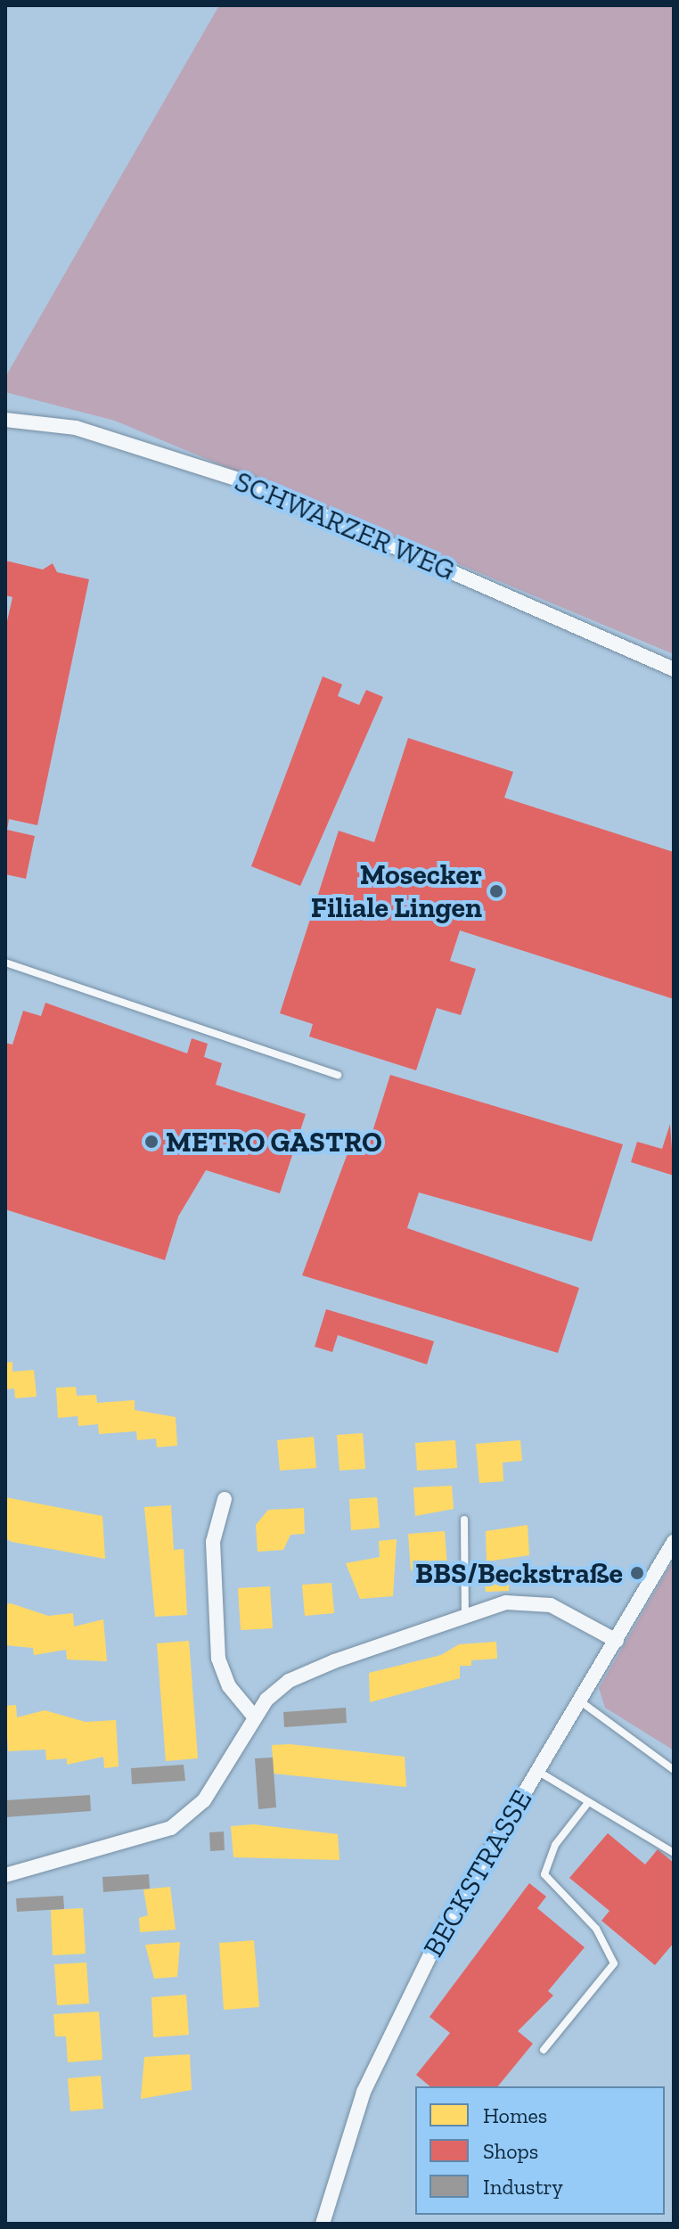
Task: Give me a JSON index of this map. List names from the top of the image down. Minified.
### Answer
{"streets":{"street":["SCHWARZER WEG","BECKSTRASSE"]},"places":["Mosecker Filiale Lingen","METRO GASTRO","BBS/Beckstraße"],"legend":["Homes","Shops","Industry"]}
